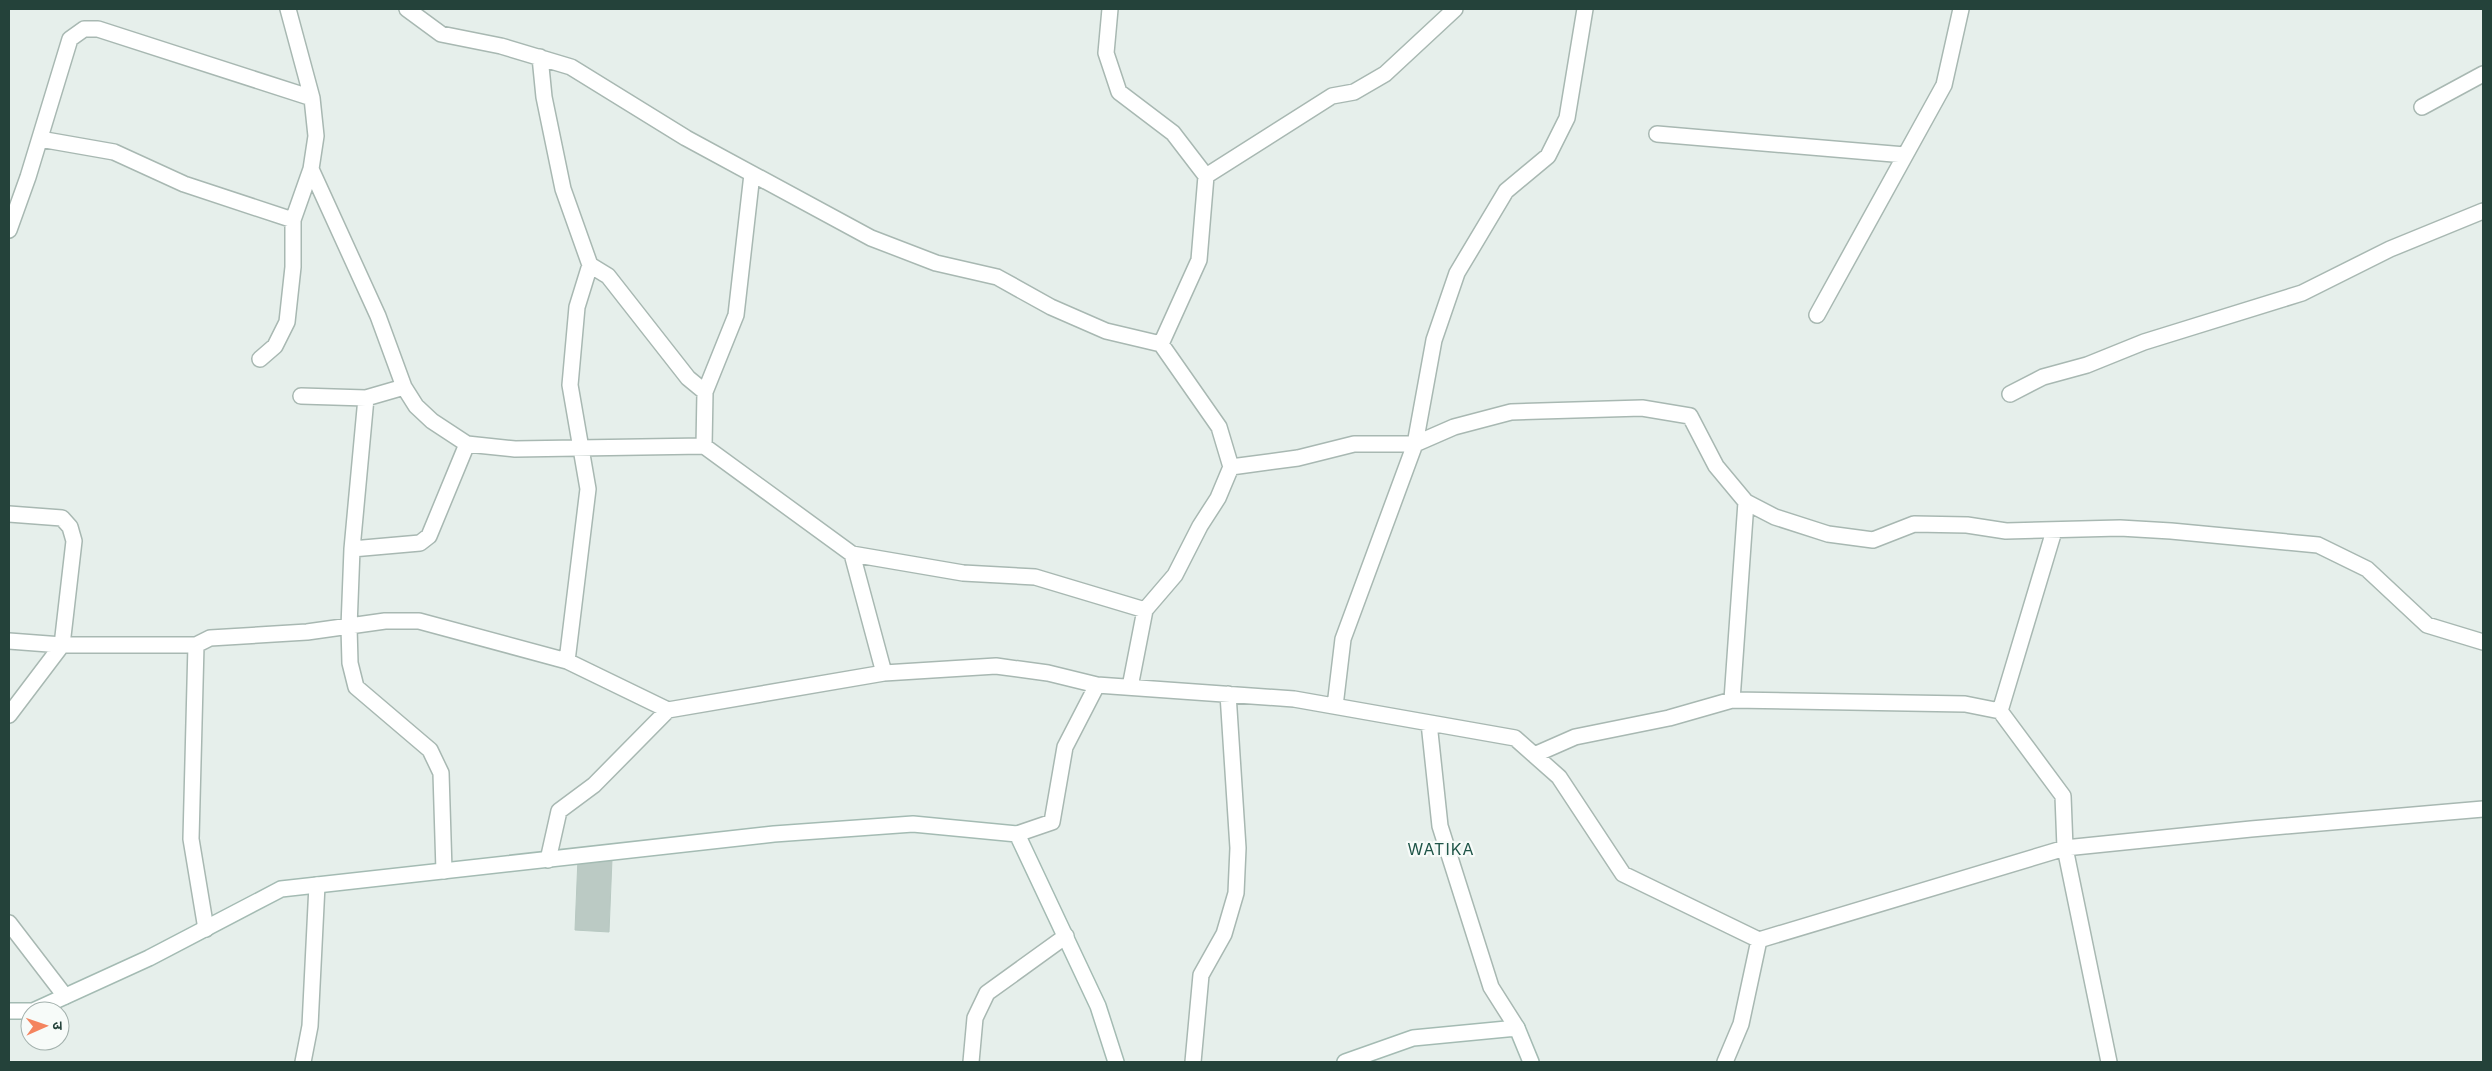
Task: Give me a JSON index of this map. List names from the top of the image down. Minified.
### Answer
{"districts":["WATIKA"],"north":"right"}
